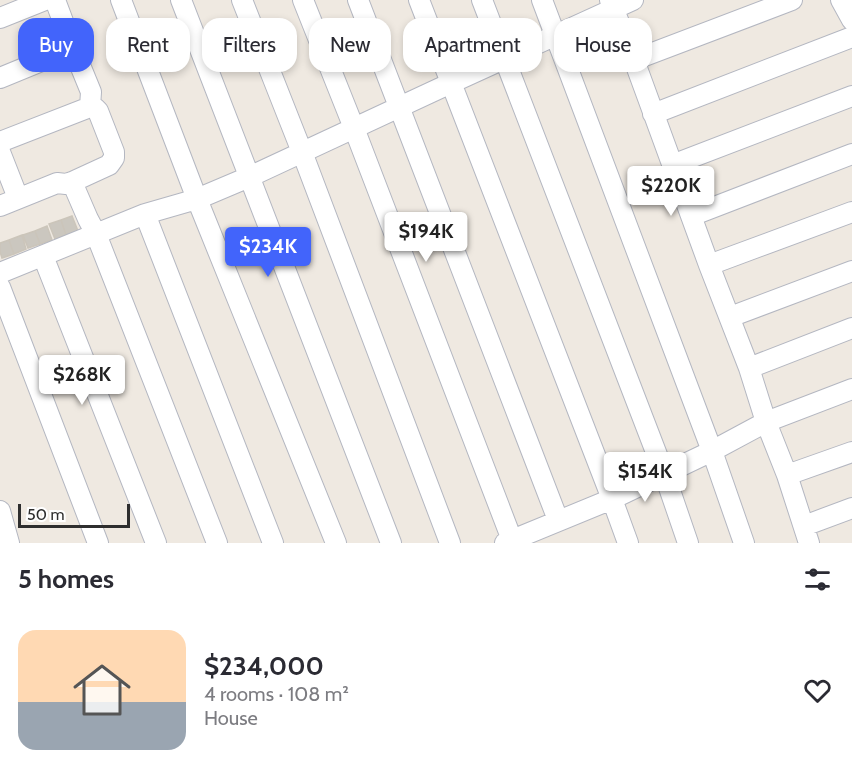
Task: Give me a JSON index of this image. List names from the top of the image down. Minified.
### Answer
{"scale_bar":"50 m","page":{"chip":["Buy","Rent","Filters","New","Apartment","House"],"price":["$220K","$194K","$234K","$268K","$154K"],"scale":"50 m","heading":"5 homes","list":[{"name":"$234,000","note":"4 rooms · 108 m² · House"}]}}
